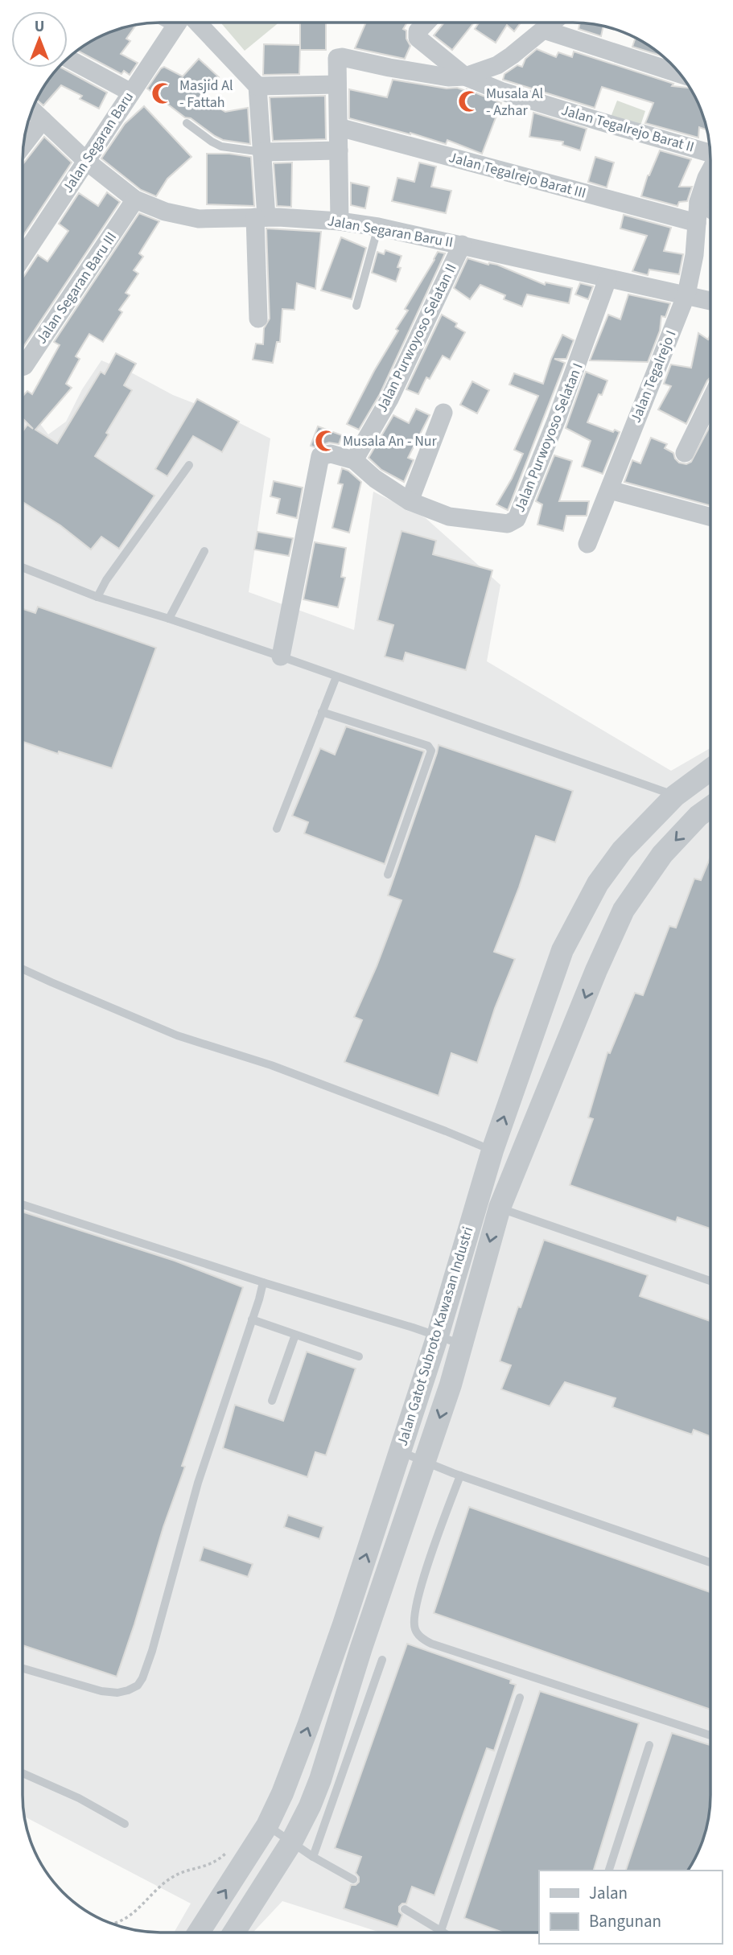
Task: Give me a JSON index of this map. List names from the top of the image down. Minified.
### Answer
{"streets":{"street":["Jalan Tegalrejo Barat II","Jalan Segaran Baru","Jalan Tegalrejo Barat III","Jalan Segaran Baru II","Jalan Segaran Baru III","Jalan Purwoyoso Selatan II","Jalan Tegalrejo I","Jalan Purwoyoso Selatan I","Jalan Gatot Subroto Kawasan Industri"]},"crossings":[["Jalan Segaran Baru","Jalan Segaran Baru II"],["Jalan Tegalrejo Barat III","Jalan Tegalrejo I"],["Jalan Segaran Baru II","Jalan Segaran Baru III"],["Jalan Segaran Baru II","Jalan Purwoyoso Selatan II"],["Jalan Segaran Baru II","Jalan Tegalrejo I"],["Jalan Segaran Baru II","Jalan Purwoyoso Selatan I"],["Jalan Purwoyoso Selatan II","Jalan Purwoyoso Selatan I"]],"places":{"mosque":["Masjid Al - Fattah","Musala Al - Azhar","Musala An - Nur"]},"legend":["Jalan","Bangunan"],"north":"top"}
